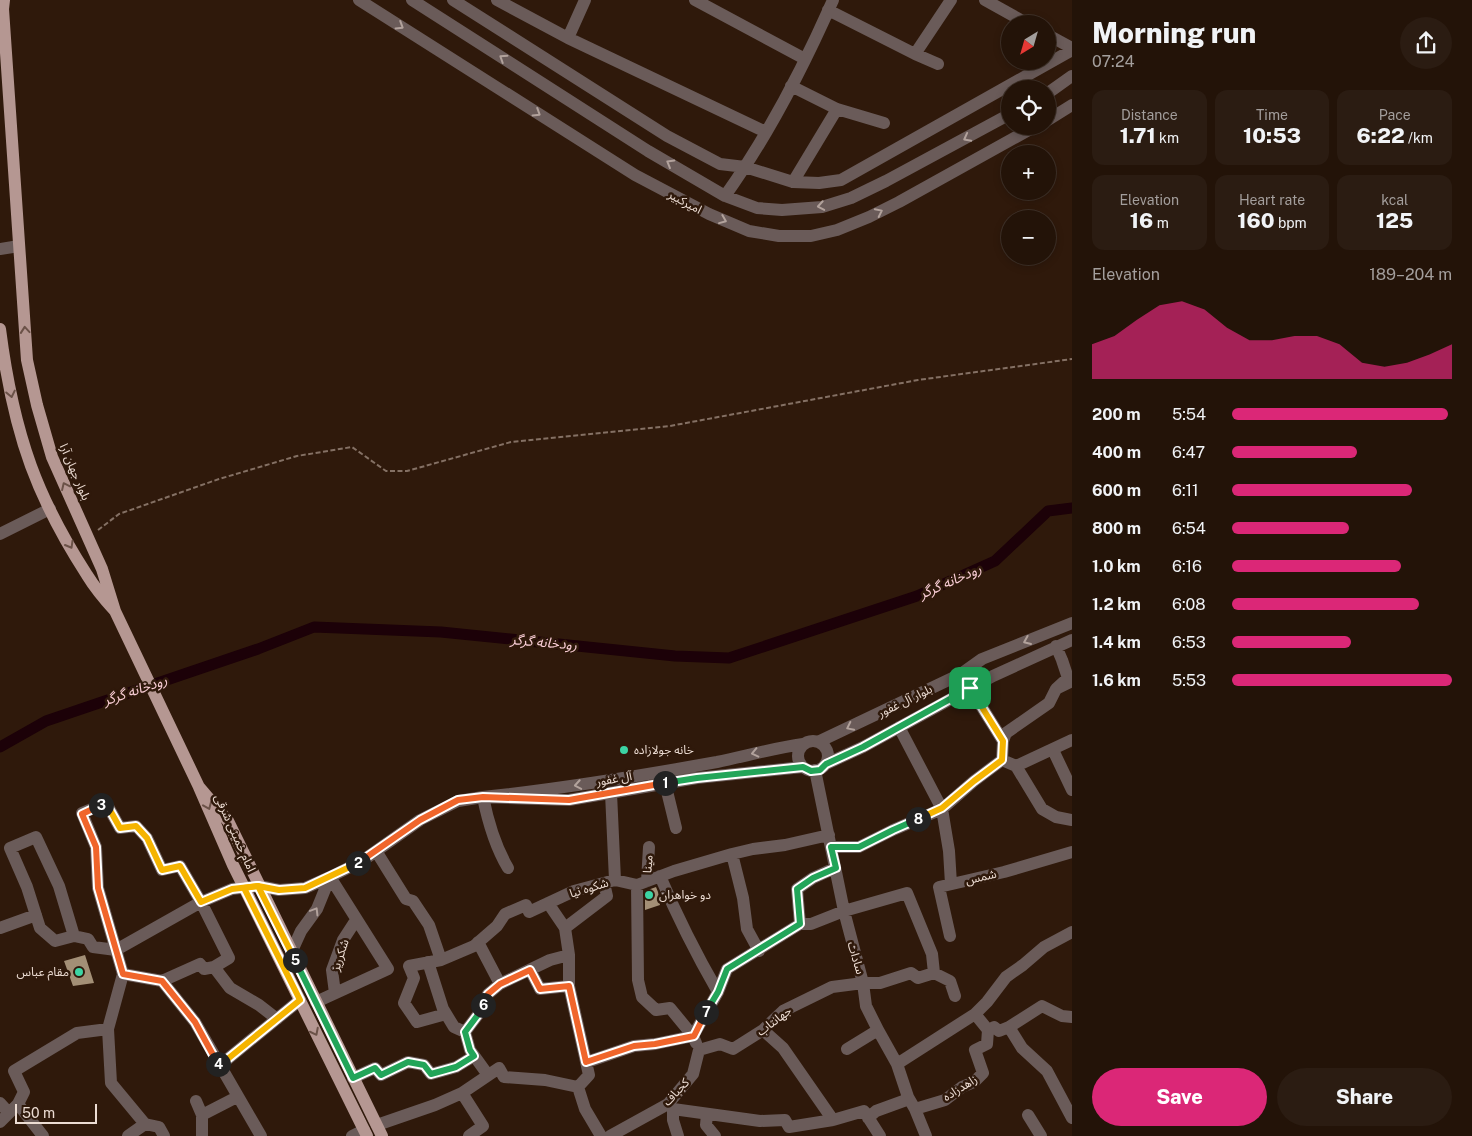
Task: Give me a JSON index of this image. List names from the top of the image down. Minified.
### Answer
{"streets":{"main road":["بلوار جهان آرا","امام خمینی شرقی"],"street":["امیرکبیر","بلوار آل غفور","آل غفور","مینا","شمس","شکوه نیا","شکرریز","سادات","جهانتاب","زاهدزاده","کجباف"]},"crossings":[["بلوار آل غفور","آل غفور"],["بلوار آل غفور","سادات"],["آل غفور","امام خمینی شرقی"],["آل غفور","شکرریز"],["آل غفور","سادات"],["مینا","شکوه نیا"],["سادات","جهانتاب"],["سادات","زاهدزاده"],["جهانتاب","کجباف"]],"water":["رودخانه گرگر"],"places":["خانه جولازاده","دو خواهران","مقام عباس"],"scale_bar":"50 m","north":"bottom left","page":{"heading":["Morning run","07:24"],"map_buttons":["+","−"],"stats":[["Distance","1.71 km"],["Time","10:53"],["Pace","6:22 /km"],["Elevation","16 m"],["Heart rate","160 bpm"],["kcal","125"]],"chart":["Elevation","189–204 m"],"list":[{"name":"200 m","note":"5:54"},{"name":"400 m","note":"6:47"},{"name":"600 m","note":"6:11"},{"name":"800 m","note":"6:54"},{"name":"1.0 km","note":"6:16"},{"name":"1.2 km","note":"6:08"},{"name":"1.4 km","note":"6:53"},{"name":"1.6 km","note":"5:53"}],"pins":["1","3","8","2","5","6","7","4"],"buttons":["Save","Share"],"scale":"50 m"}}
